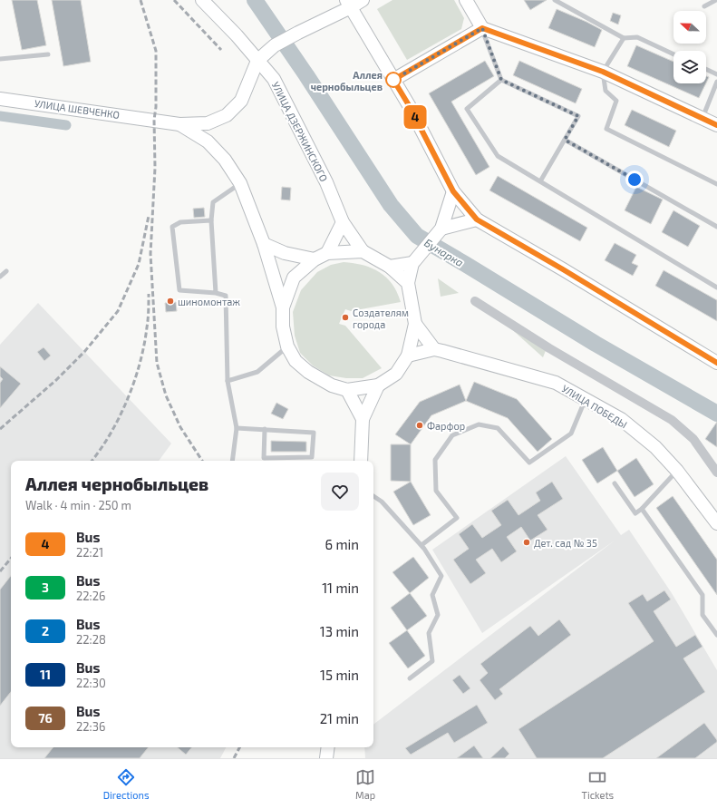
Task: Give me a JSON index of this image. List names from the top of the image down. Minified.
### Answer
{"streets":{"main road":["УЛИЦА ШЕВЧЕНКО","УЛИЦА ДЗЕРЖИНСКОГО","УЛИЦА ПОБЕДЫ"]},"water":["Бунарка"],"places":["Аллея чернобыльцев","шиномонтаж","Создателям города","Фарфор","Дет. сад № 35"],"lines":["bus line 4"],"north":"left","page":{"on_map":"4","heading":["Аллея чернобыльцев","Walk · 4 min · 250 m"],"list":[{"mark":"4","name":"Bus","note":"22:21","value":"6 min"},{"mark":"3","name":"Bus","note":"22:26","value":"11 min"},{"mark":"2","name":"Bus","note":"22:28","value":"13 min"},{"mark":"11","name":"Bus","note":"22:30","value":"15 min"},{"mark":"76","name":"Bus","note":"22:36","value":"21 min"}],"tabs":["Directions","Map","Tickets"]}}
